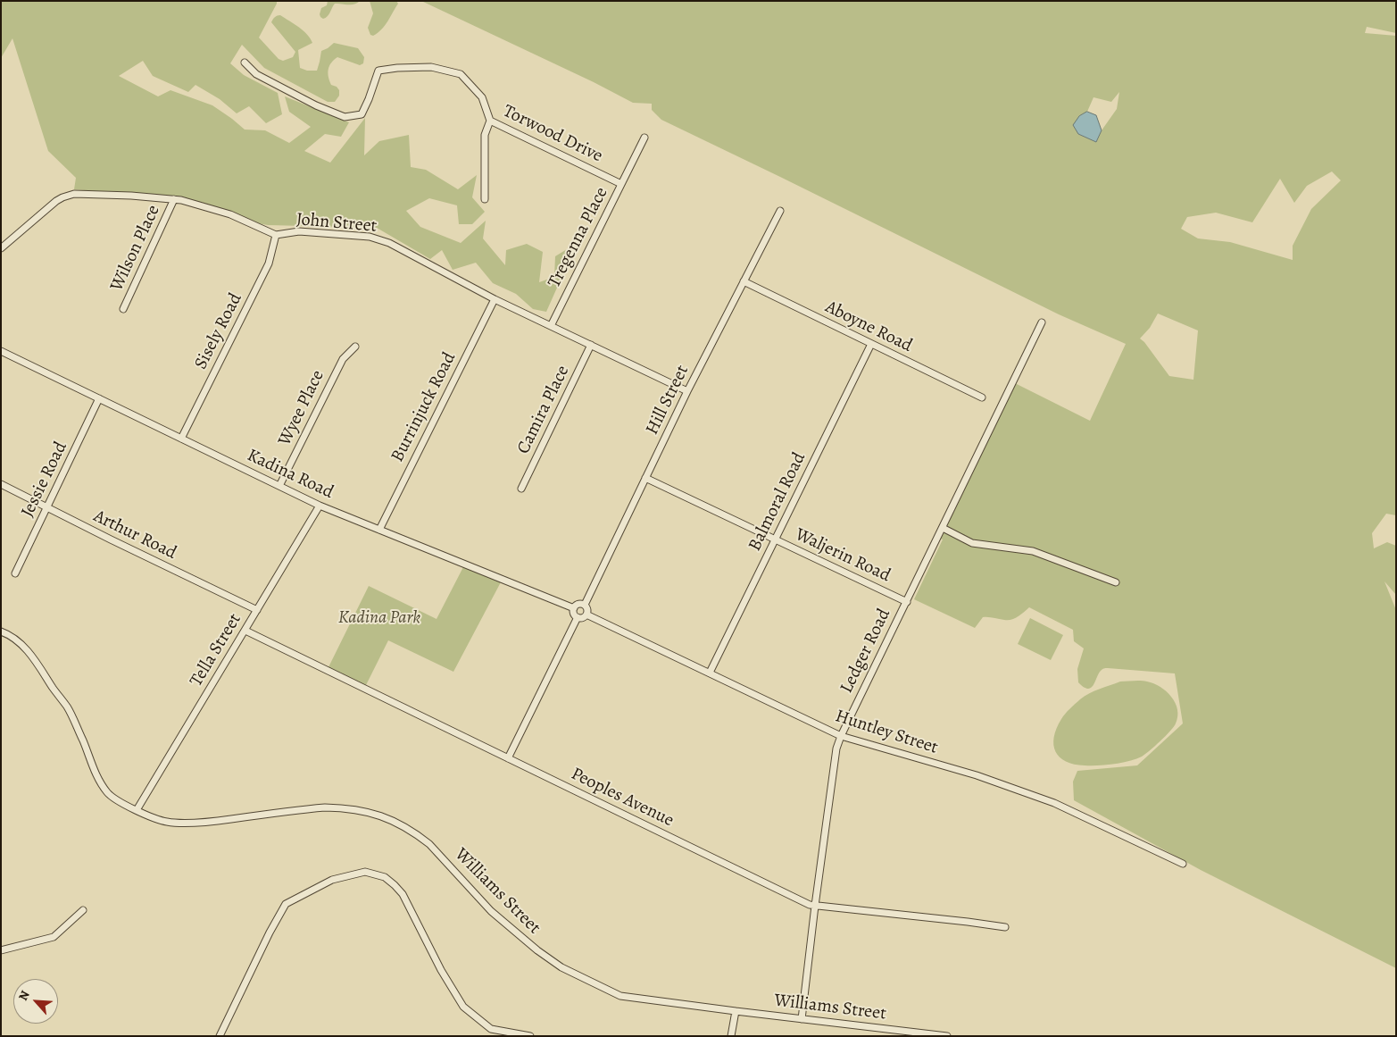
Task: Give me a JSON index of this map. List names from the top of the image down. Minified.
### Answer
{"streets":{"street":["Torwood Drive","John Street","Tregenna Place","Wilson Place","Aboyne Road","Sisely Road","Hill Street","Burrinjuck Road","Wyee Place","Camira Place","Kadina Road","Jessie Road","Balmoral Road","Arthur Road","Waljerin Road","Tella Street","Ledger Road","Huntley Street","Peoples Avenue","Williams Street"]},"crossings":[["Torwood Drive","Tregenna Place"],["John Street","Tregenna Place"],["John Street","Wilson Place"],["John Street","Sisely Road"],["John Street","Hill Street"],["John Street","Burrinjuck Road"],["John Street","Camira Place"],["Aboyne Road","Hill Street"],["Aboyne Road","Balmoral Road"],["Sisely Road","Kadina Road"],["Hill Street","Kadina Road"],["Hill Street","Waljerin Road"],["Hill Street","Huntley Street"],["Burrinjuck Road","Kadina Road"],["Wyee Place","Kadina Road"],["Kadina Road","Jessie Road"],["Kadina Road","Tella Street"],["Kadina Road","Huntley Street"],["Jessie Road","Arthur Road"],["Balmoral Road","Waljerin Road"],["Balmoral Road","Huntley Street"],["Arthur Road","Tella Street"],["Waljerin Road","Ledger Road"],["Tella Street","Peoples Avenue"],["Tella Street","Williams Street"],["Ledger Road","Huntley Street"],["Ledger Road","Peoples Avenue"],["Ledger Road","Williams Street"]],"parks":["Kadina Park"],"north":"top left"}
